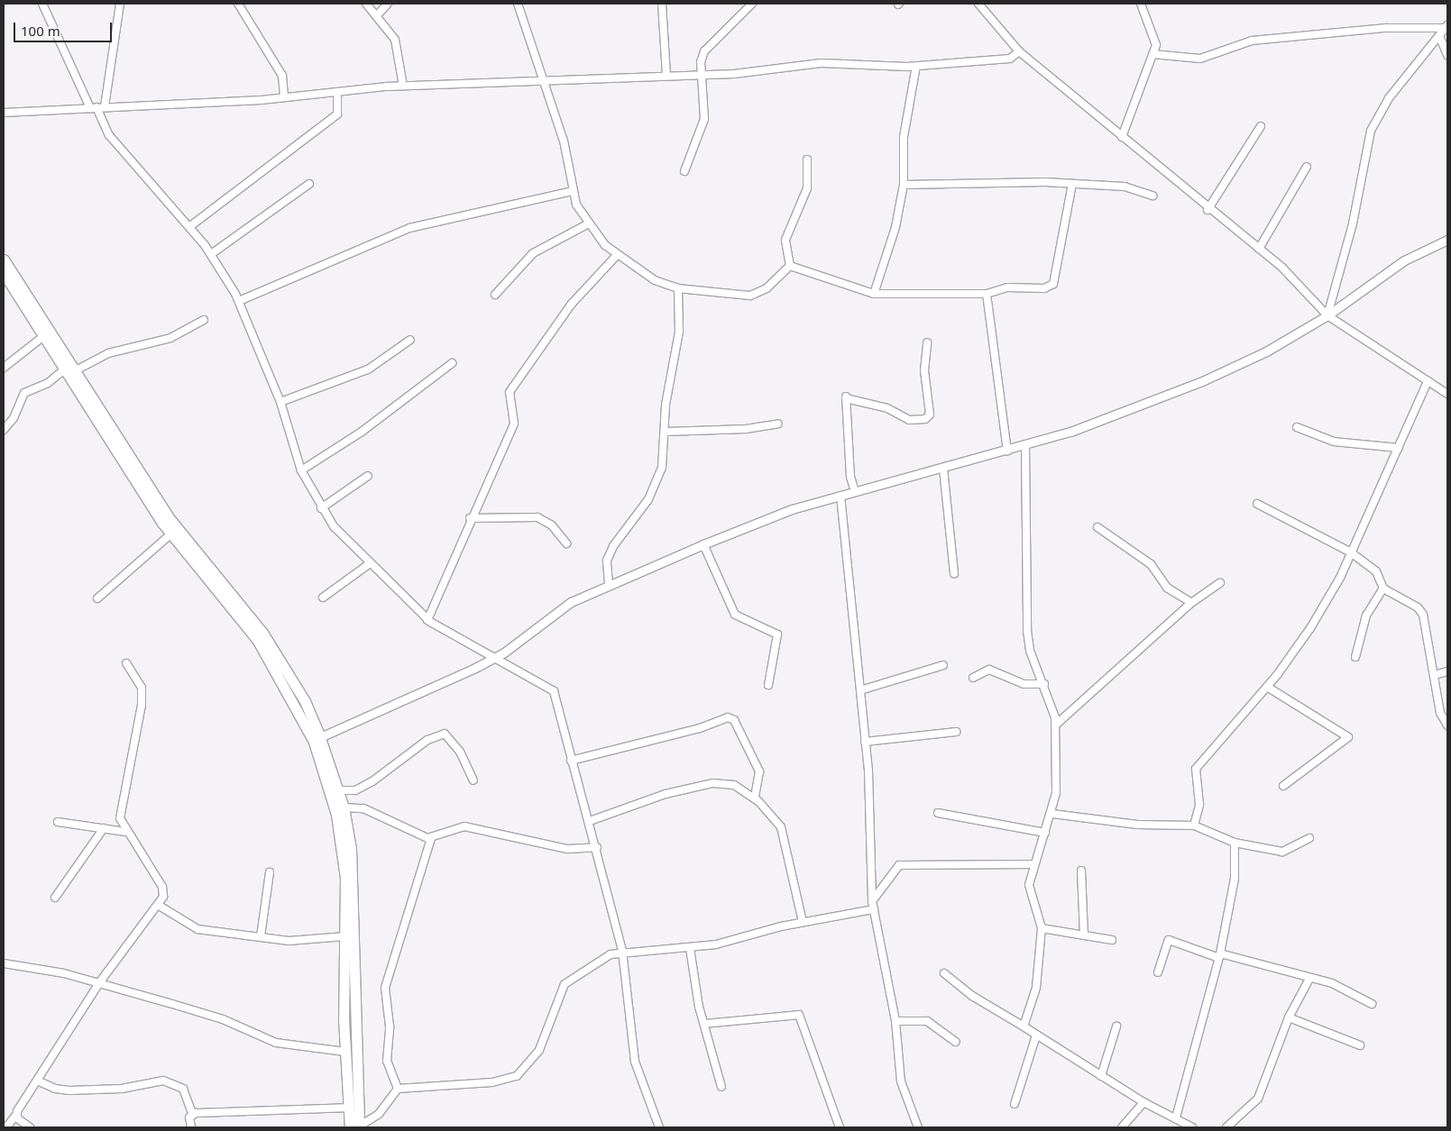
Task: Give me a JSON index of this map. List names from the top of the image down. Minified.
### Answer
{"scale_bar":"100 m"}
